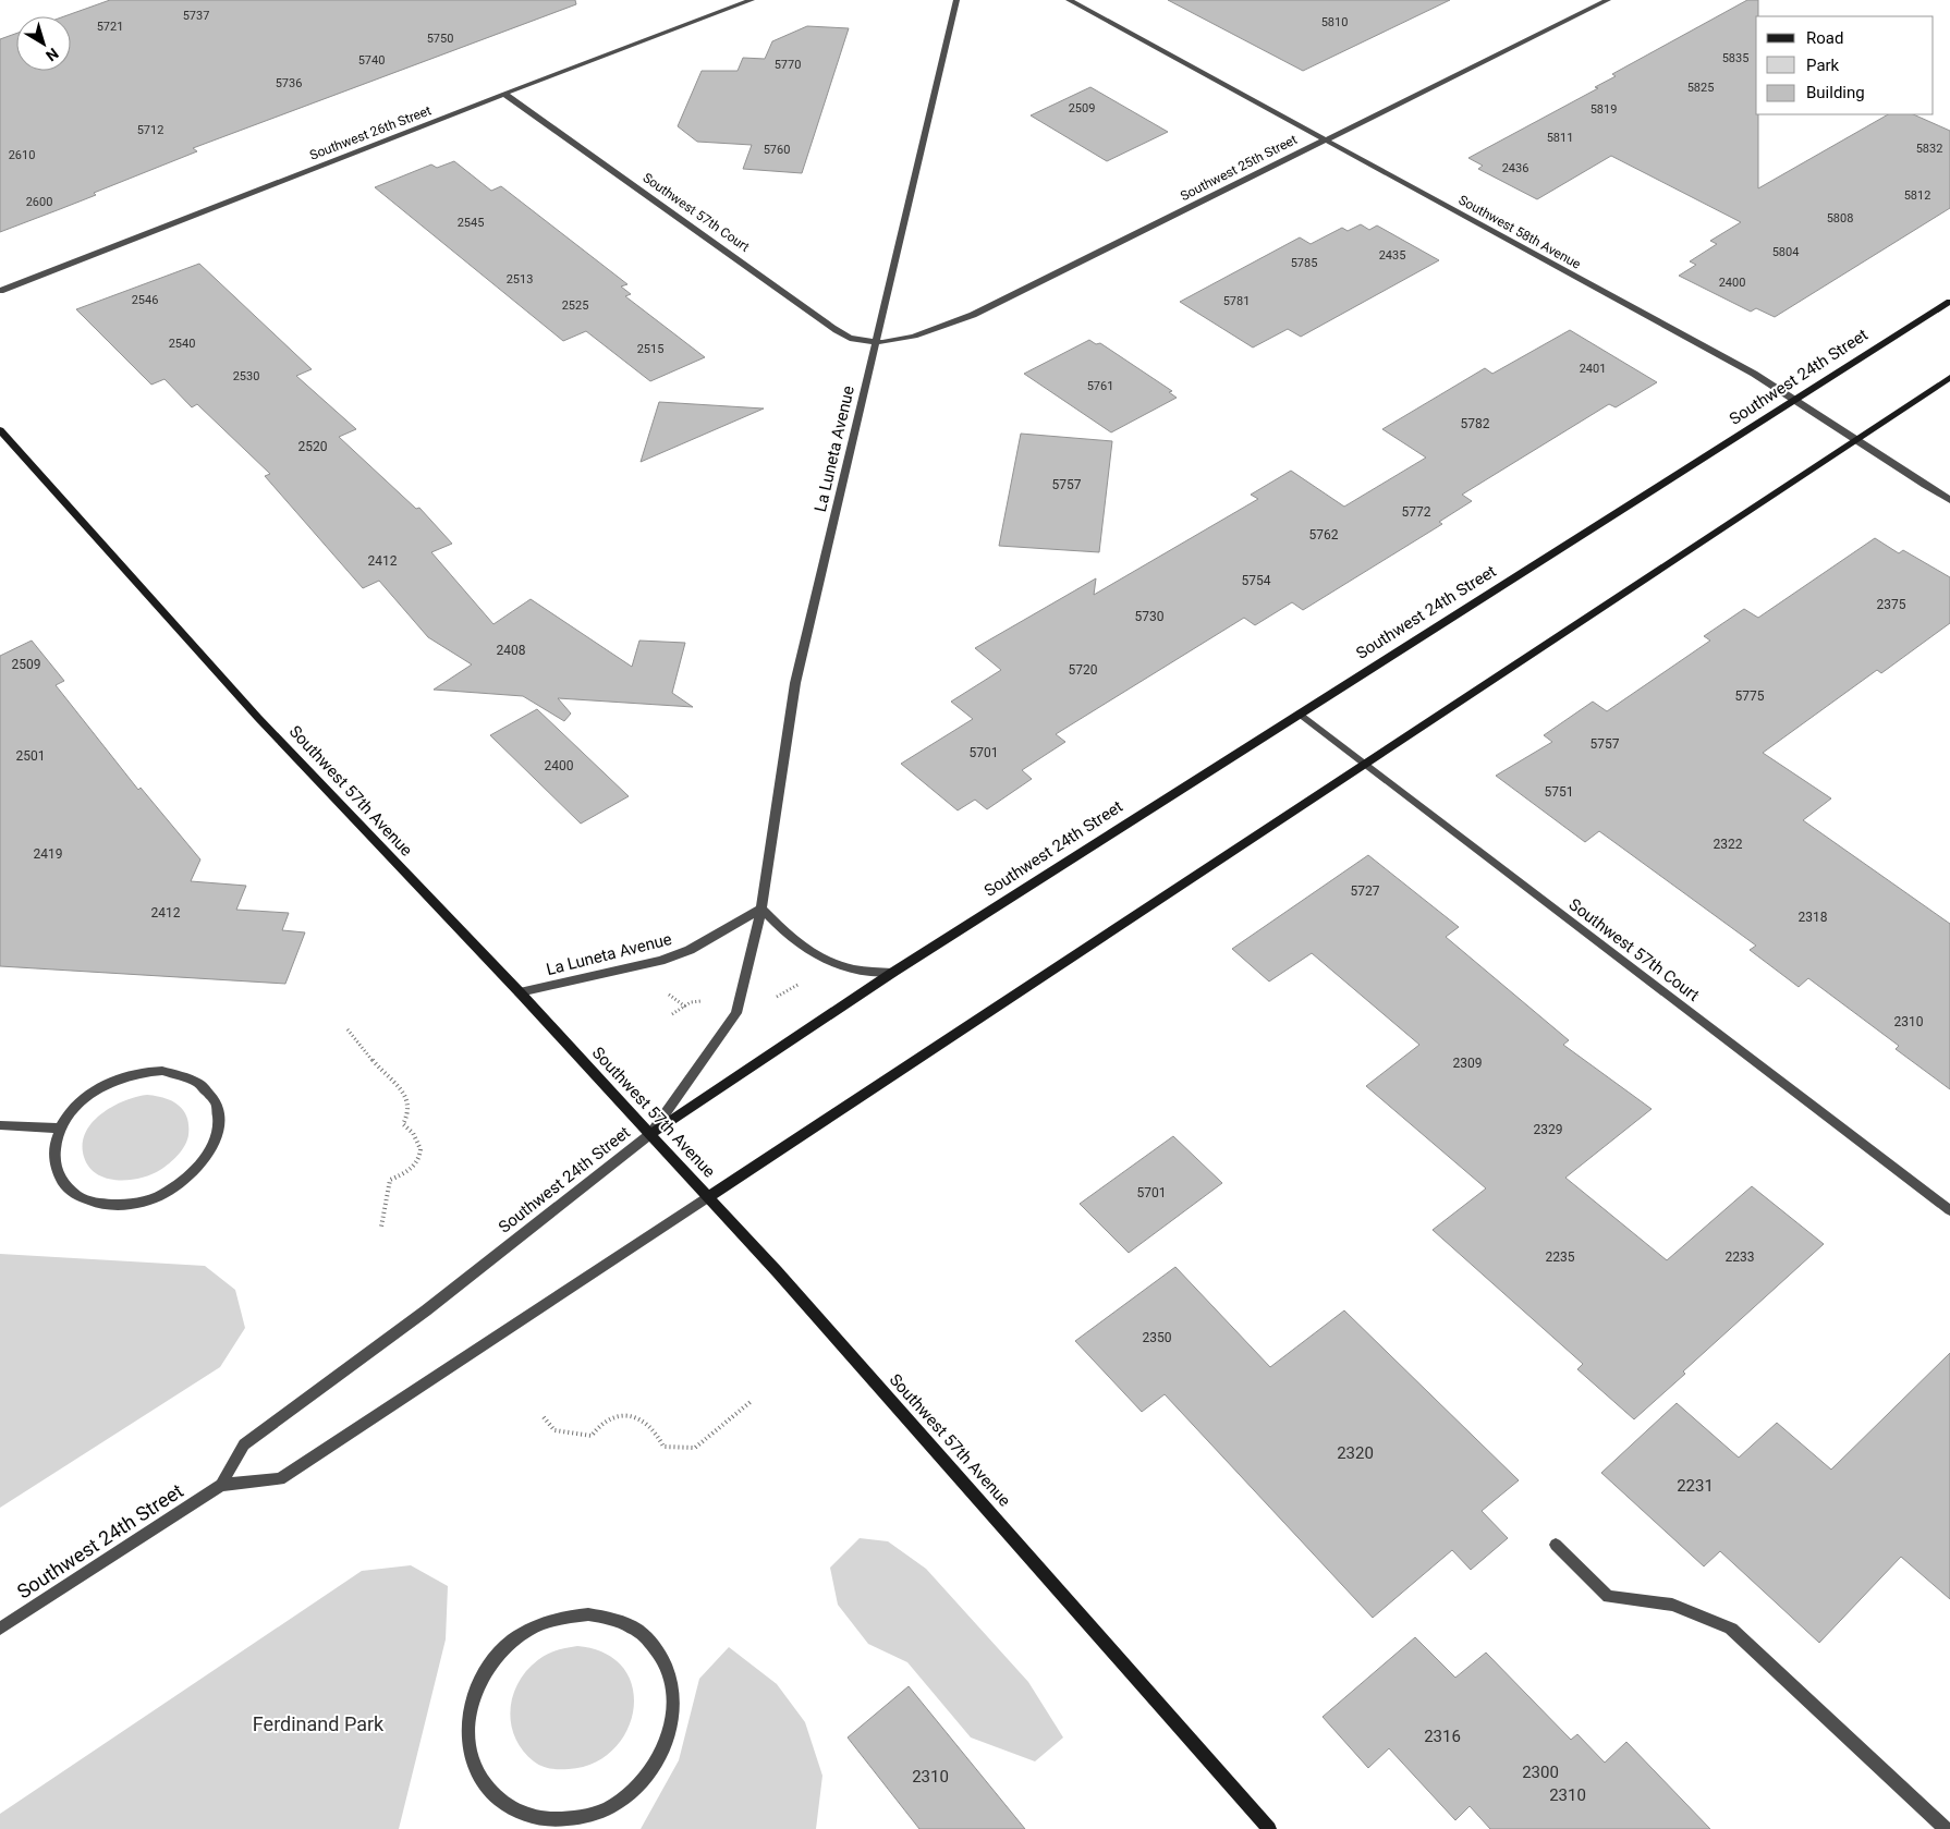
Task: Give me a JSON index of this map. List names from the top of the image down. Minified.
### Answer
{"streets":{"main road":["Southwest 24th Street","Southwest 57th Avenue"],"street":["Southwest 26th Street","Southwest 25th Street","Southwest 57th Court","Southwest 58th Avenue","La Luneta Avenue"]},"crossings":[["Southwest 26th Street","Southwest 57th Court"],["Southwest 25th Street","Southwest 57th Court"],["Southwest 25th Street","Southwest 58th Avenue"],["Southwest 25th Street","La Luneta Avenue"],["Southwest 57th Court","Southwest 24th Street"],["Southwest 57th Court","La Luneta Avenue"],["Southwest 58th Avenue","Southwest 24th Street"],["Southwest 24th Street","La Luneta Avenue"],["Southwest 24th Street","Southwest 57th Avenue"],["La Luneta Avenue","Southwest 57th Avenue"]],"parks":["Ferdinand Park"],"house_numbers":["5737","5810","5721","5750","5835","5740","5770","5736","5825","2509","5819","5712","5811","5832","5760","2610","2436","5812","2600","5808","2545","5804","2435","5785","2513","2400","2546","5781","2525","2540","2515","2401","2530","5761","5782","2520","5757","5772","5762","2412","5754","2375","5730","2408","2509","5720","5775","5757","5701","2501","2400","5751","2322","2419","5727","2412","2318","2310","2309","2329","5701","2235","2233","2350","2320","2231","2316","2300","2310","2310"],"legend":["Road","Park","Building"],"north":"bottom right"}
